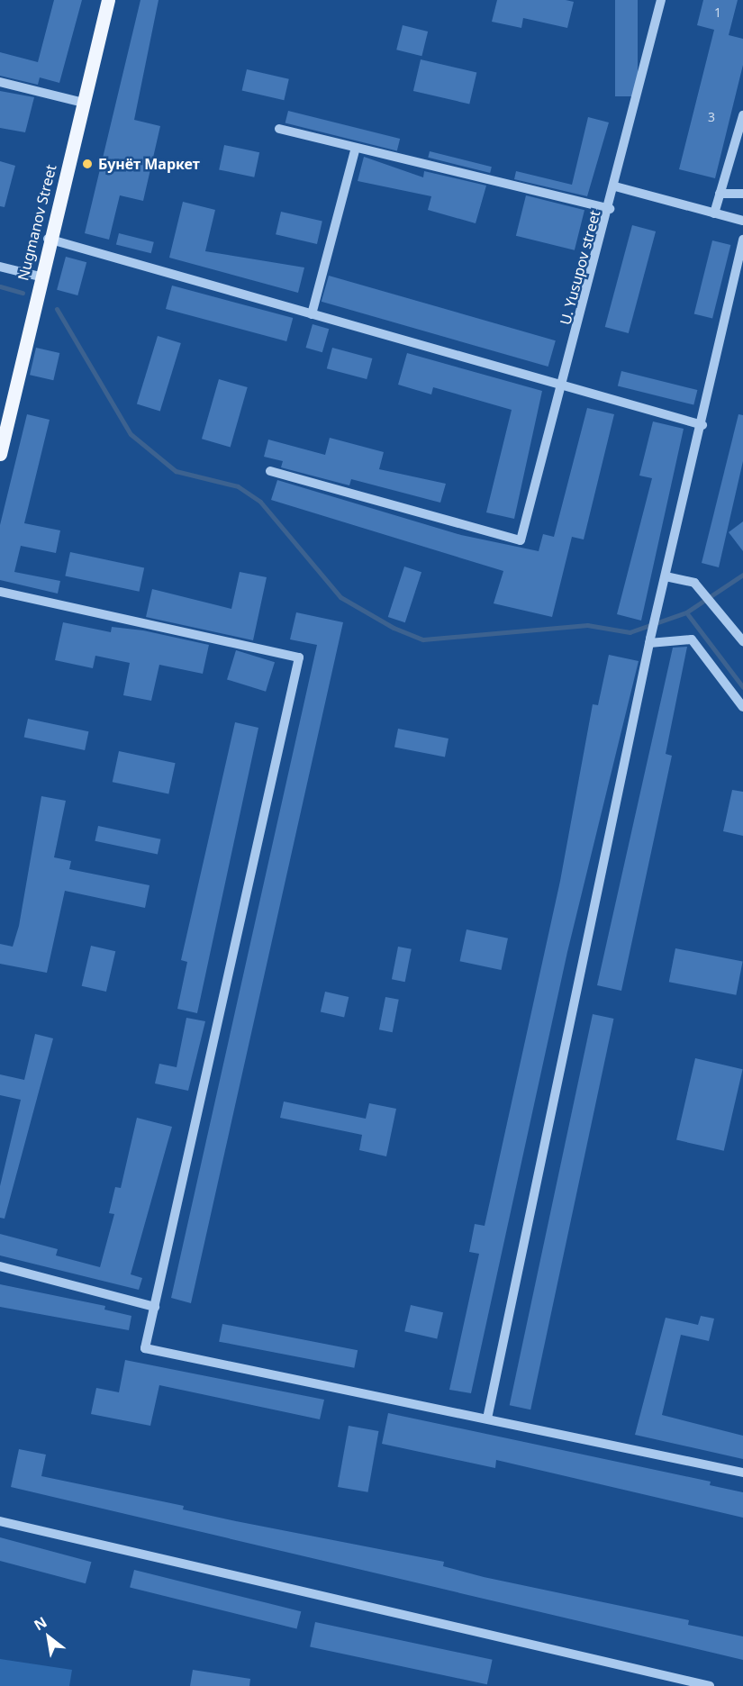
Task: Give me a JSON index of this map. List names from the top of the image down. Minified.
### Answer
{"streets":{"main road":["Nugmanov Street"],"street":["U. Yusupov street"]},"places":["Бунёт Маркет"],"house_numbers":["1","3"],"north":"top left"}
